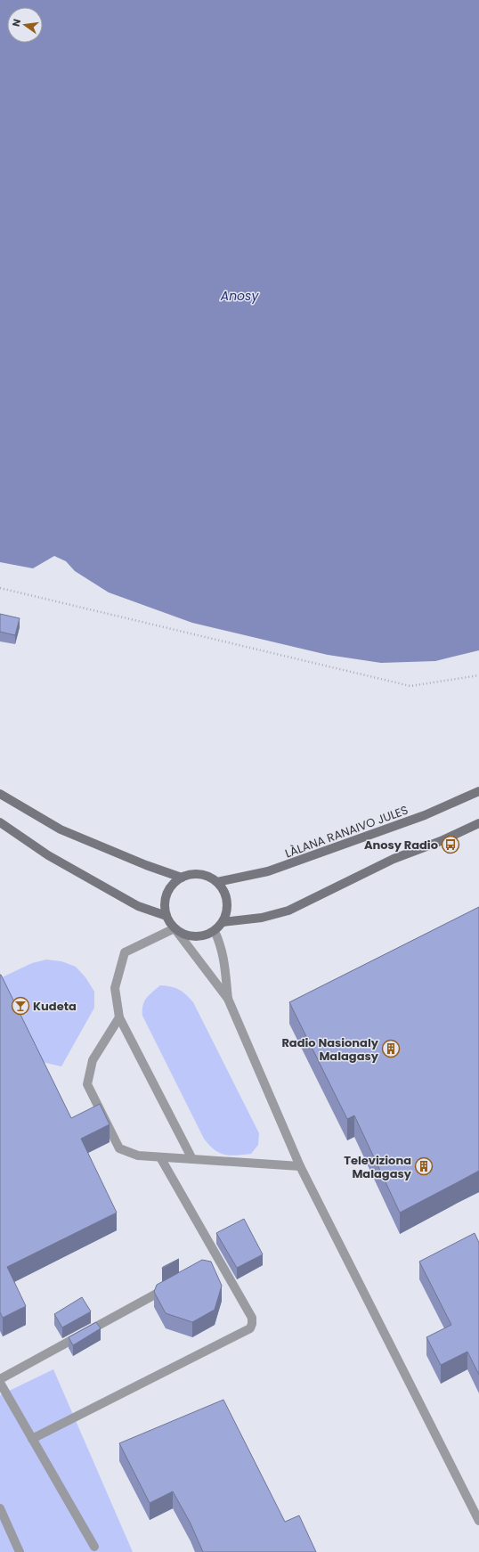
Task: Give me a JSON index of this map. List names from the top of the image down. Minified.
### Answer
{"streets":{"main road":["LÀLANA RANAIVO JULES"]},"water":["Anosy"],"places":{"bus stop":["Anosy Radio"],"bar":["Kudeta"],"building":["Radio Nasionaly Malagasy","Televiziona Malagasy"]},"north":"left"}
